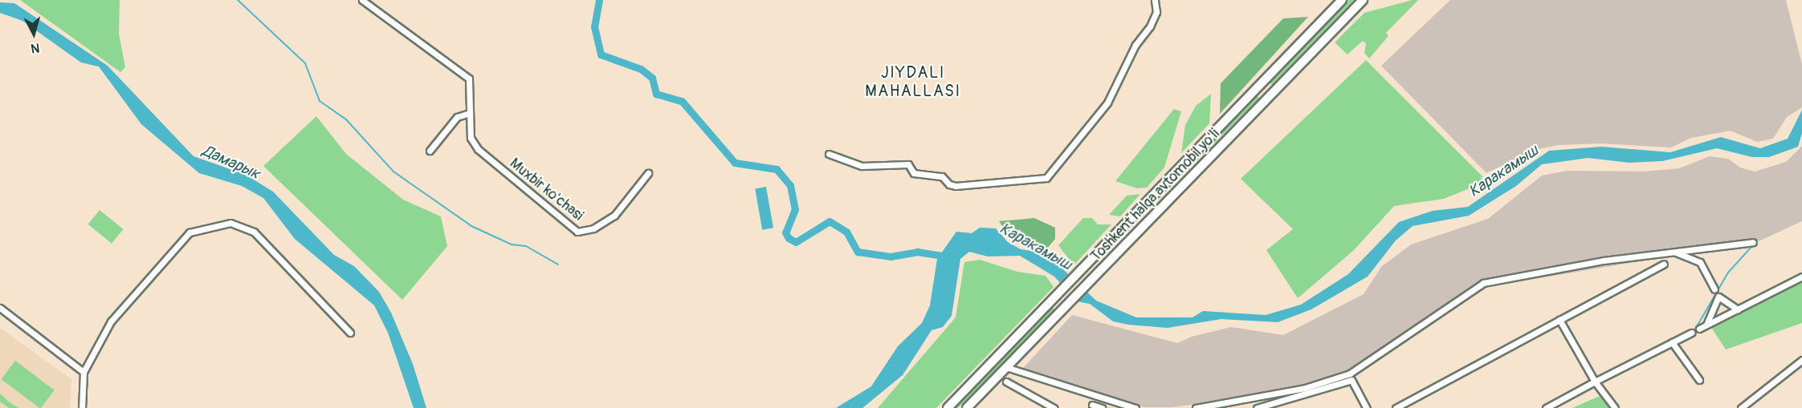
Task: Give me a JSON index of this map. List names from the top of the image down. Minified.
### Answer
{"streets":{"highway":["Toshkent halqa avtomobil yo'li"],"street":["Muxbir ko'chasi"]},"districts":["JIYDALI MAHALLASI"],"water":["Дамарык","Каракамыш"],"north":"bottom"}
